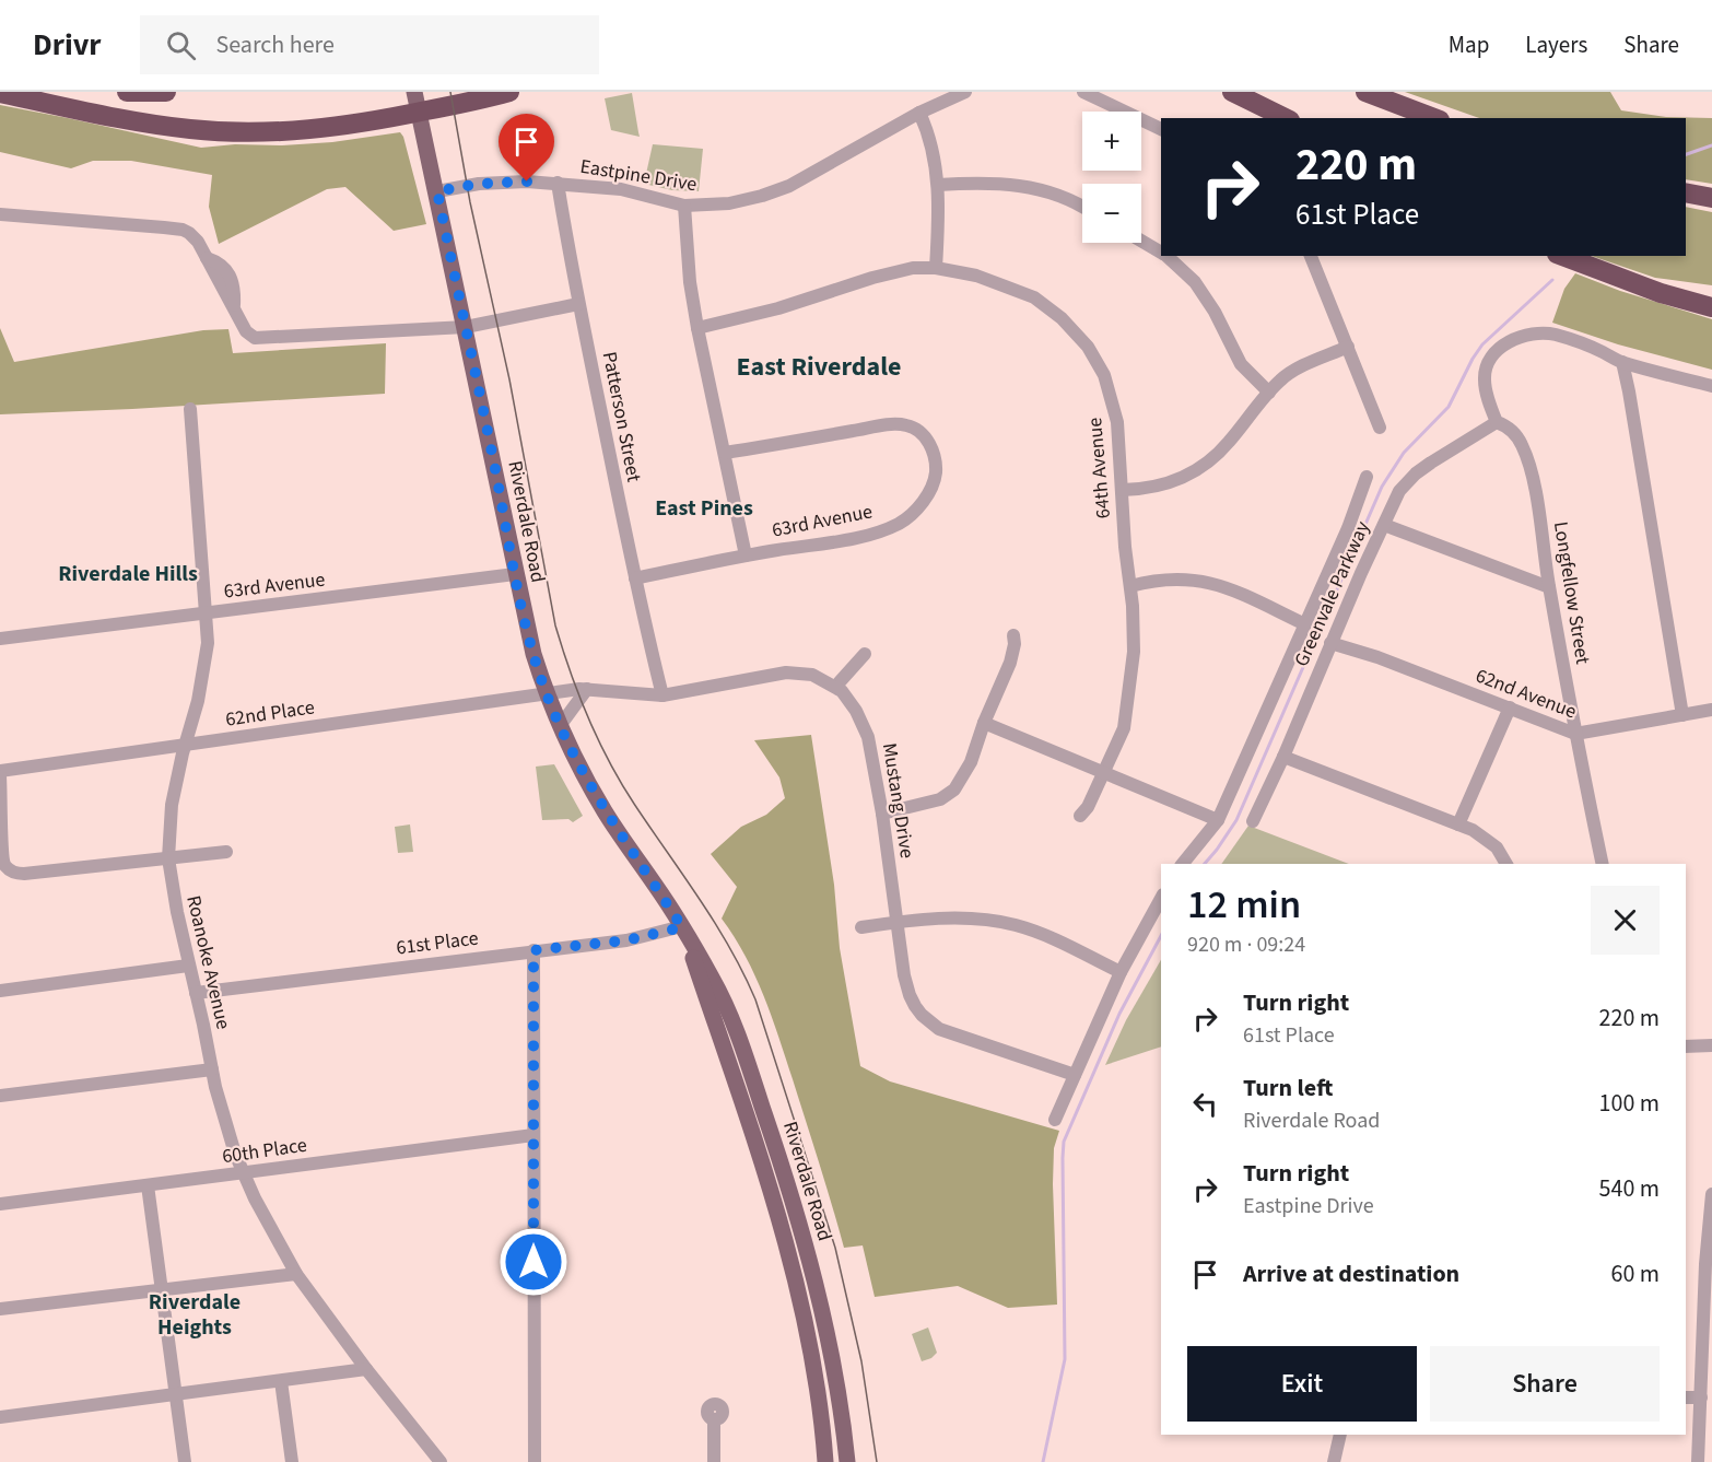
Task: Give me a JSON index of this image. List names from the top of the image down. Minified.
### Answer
{"streets":{"main road":["Riverdale Road"],"street":["Eastpine Drive","Patterson Street","64th Avenue","63rd Avenue","Longfellow Street","Greenvale Parkway","62nd Avenue","62nd Place","Mustang Drive","61st Place","Roanoke Avenue","60th Place"]},"crossings":[["Eastpine Drive","Patterson Street"],["Eastpine Drive","Riverdale Road"],["Patterson Street","63rd Avenue"],["63rd Avenue","Riverdale Road"],["63rd Avenue","Roanoke Avenue"],["Riverdale Road","62nd Place"],["Riverdale Road","61st Place"],["Longfellow Street","Greenvale Parkway"],["Longfellow Street","62nd Avenue"],["Greenvale Parkway","62nd Avenue"],["62nd Place","Roanoke Avenue"],["61st Place","Roanoke Avenue"],["Roanoke Avenue","60th Place"]],"districts":["East Riverdale","East Pines","Riverdale Hills","Riverdale Heights"],"page":{"header":"Drivr","search":"Search here","nav":["Map","Layers","Share"],"map_buttons":["+","−"],"turn":["220 m","61st Place"],"heading":["12 min","920 m · 09:24"],"list":[{"name":"Turn right","note":"61st Place","value":"220 m"},{"name":"Turn left","note":"Riverdale Road","value":"100 m"},{"name":"Turn right","note":"Eastpine Drive","value":"540 m"},{"name":"Arrive at destination","value":"60 m"}],"buttons":["Exit","Share"]}}
